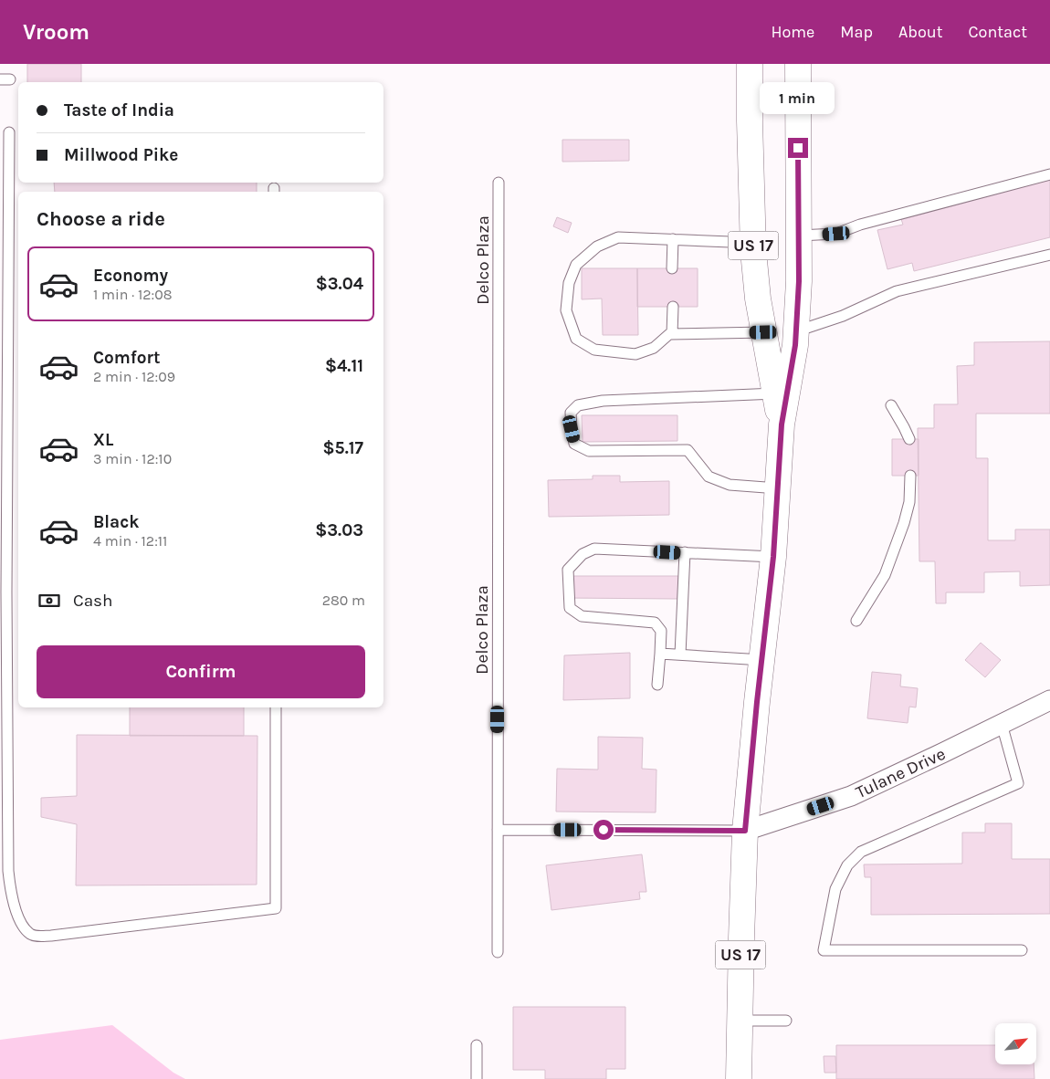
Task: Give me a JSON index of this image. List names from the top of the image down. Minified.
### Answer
{"streets":{"highway":["US 17"],"street":["Tulane Drive"],"lane":["Delco Plaza"]},"crossings":[["US 17","Tulane Drive"]],"north":"top right","page":{"header":"Vroom","nav":["Home","Map","About","Contact"],"bubble":"1 min","banner":["Taste of India","Millwood Pike"],"heading":"Choose a ride","list":[{"name":"Economy","note":"1 min · 12:08","value":"$3.04"},{"name":"Comfort","note":"2 min · 12:09","value":"$4.11"},{"name":"XL","note":"3 min · 12:10","value":"$5.17"},{"name":"Black","note":"4 min · 12:11","value":"$3.03"}],"pay":["Cash","280 m"],"buttons":"Confirm"}}
